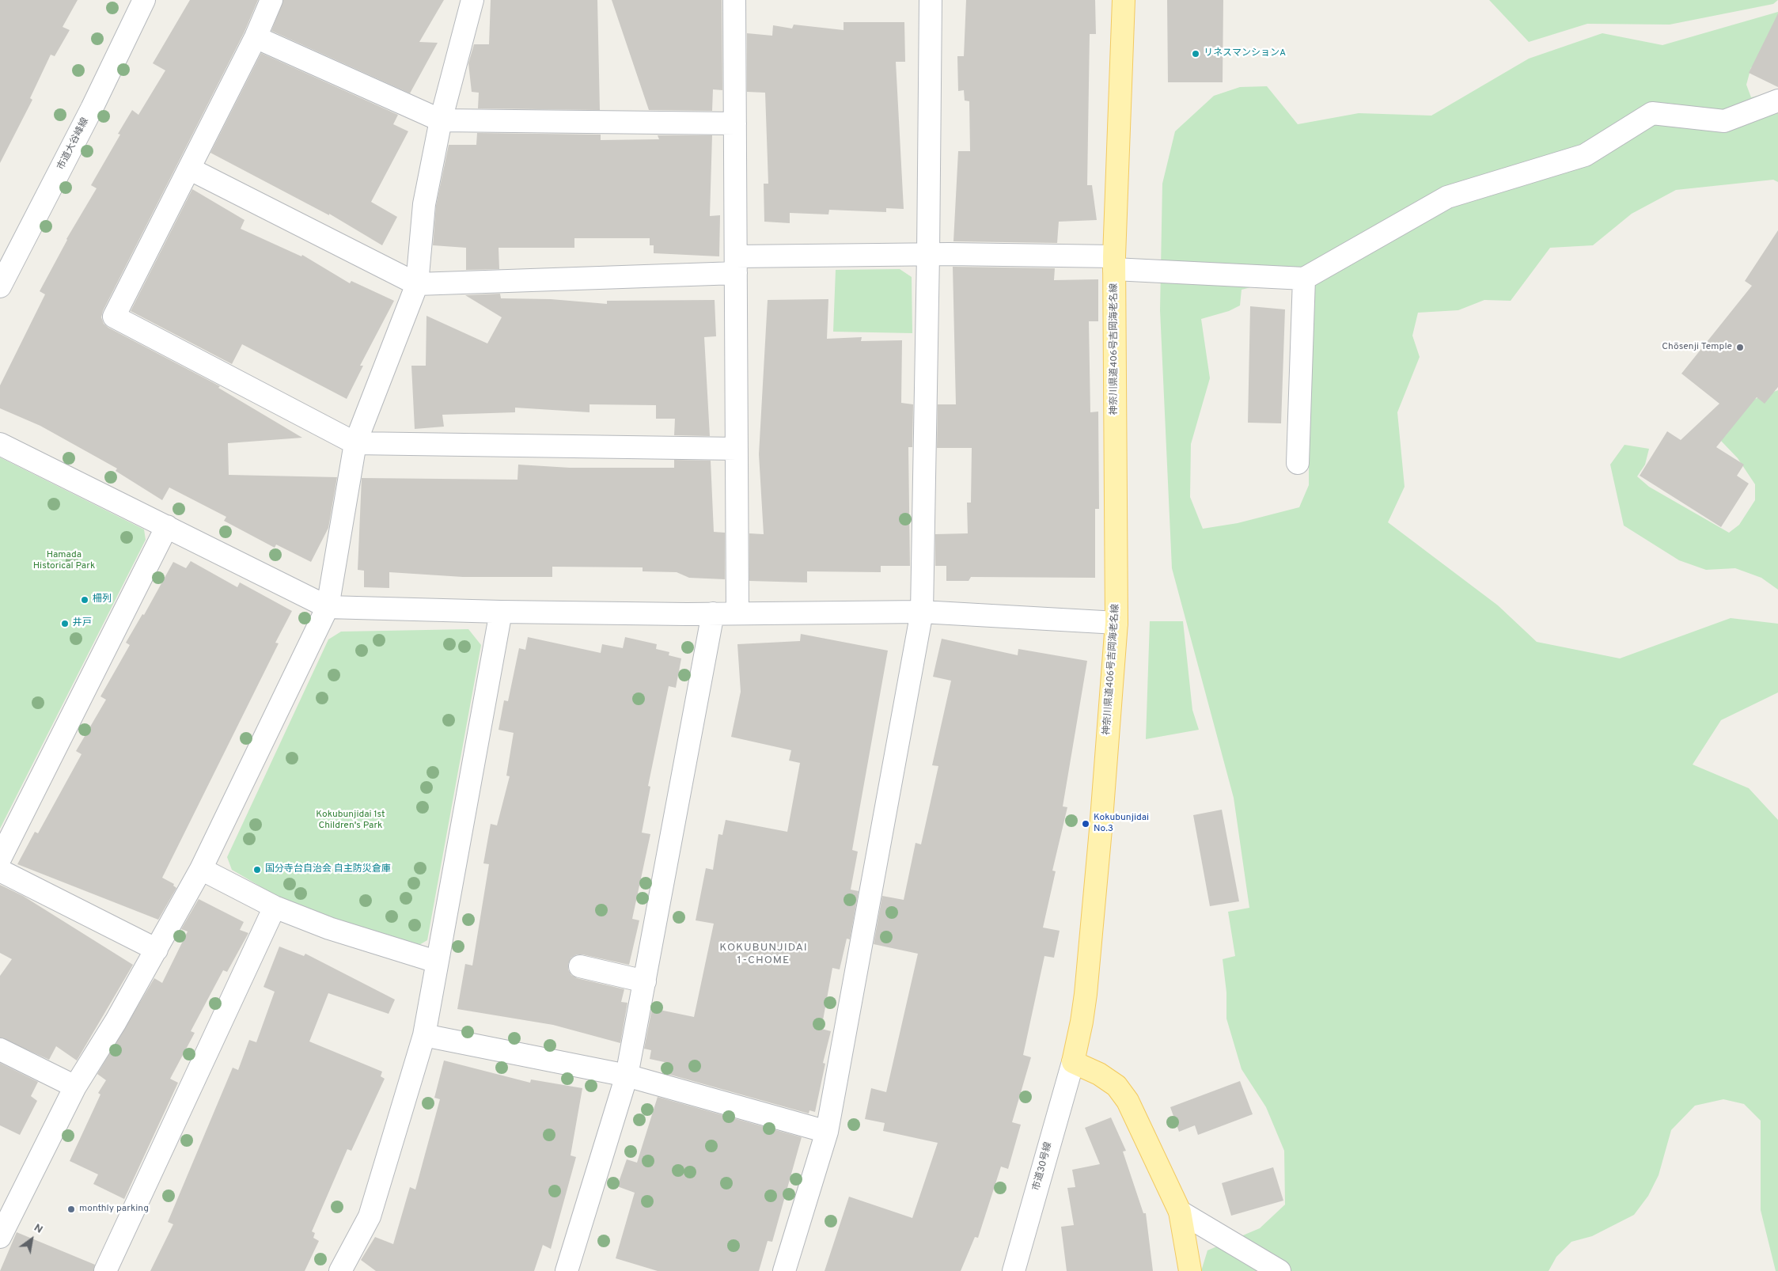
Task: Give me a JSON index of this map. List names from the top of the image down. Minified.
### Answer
{"streets":{"main road":["神奈川県道406号吉岡海老名線"],"street":["市道大谷峰線","市道30号線"]},"crossings":[["神奈川県道406号吉岡海老名線","市道30号線"]],"districts":["KOKUBUNJIDAI 1-CHOME"],"parks":["Hamada Historical Park","Kokubunjidai 1st Children's Park"],"places":["リネスマンションA","Chōsenji Temple","柵列","井戸","Kokubunjidai No.3","国分寺台自治会 自主防災倉庫","monthly parking"],"north":"top right"}
